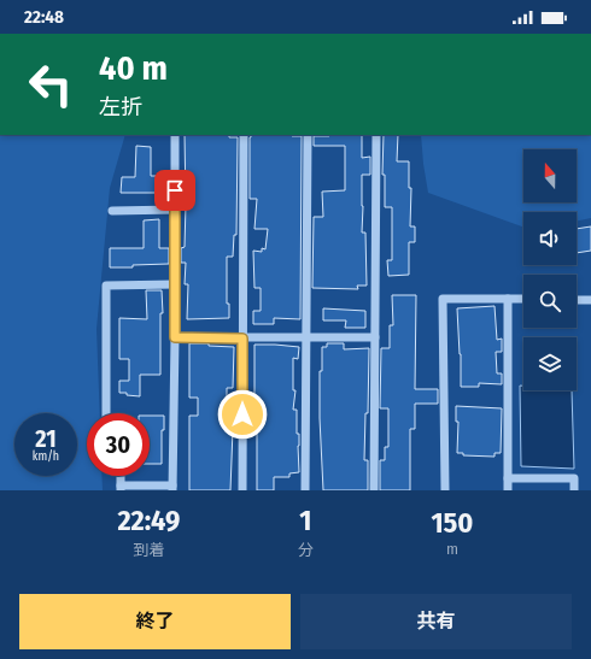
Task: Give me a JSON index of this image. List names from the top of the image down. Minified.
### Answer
{"north":"top","page":{"status":"22:48","turn":["40 m","左折"],"speed":"21 km/h","limit":"30","eta":["22:49","到着","1","分","150","m"],"buttons":["終了","共有"]}}
